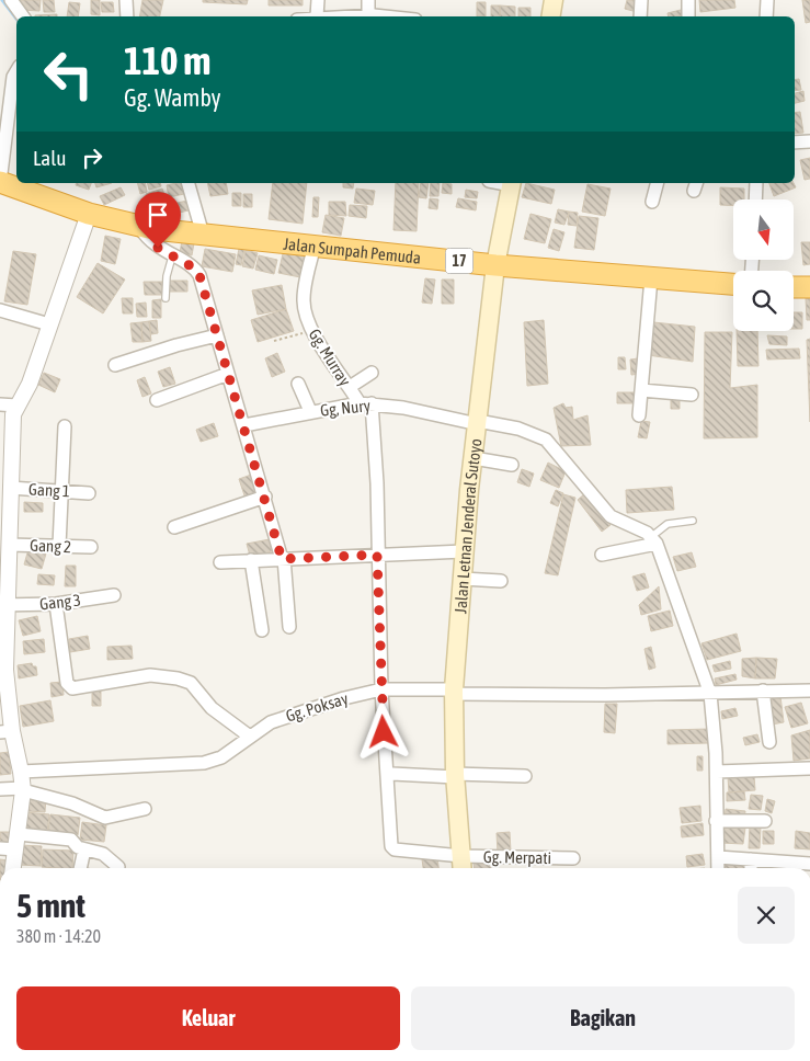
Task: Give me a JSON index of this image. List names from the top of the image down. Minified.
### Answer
{"streets":{"highway":["Jalan Sumpah Pemuda","17"],"main road":["Jalan Letnan Jenderal Sutoyo"],"street":["Gg. Murray","Gg, Nury","Gang 1","Gang 2","Gang 3","Gg. Poksay","Gg. Merpati"]},"crossings":[["Jalan Sumpah Pemuda","Gg. Murray"],["Jalan Sumpah Pemuda","Jalan Letnan Jenderal Sutoyo"],["Gg. Murray","Gg, Nury"],["Gg, Nury","Jalan Letnan Jenderal Sutoyo"],["Jalan Letnan Jenderal Sutoyo","Gg. Poksay"],["Jalan Letnan Jenderal Sutoyo","Gg. Merpati"],["Gg. Poksay","Gg. Merpati"]],"north":"bottom","page":{"turn":["110 m","Gg. Wamby"],"then":"Lalu","heading":["5 mnt","380 m · 14:20"],"buttons":["Keluar","Bagikan"]}}
